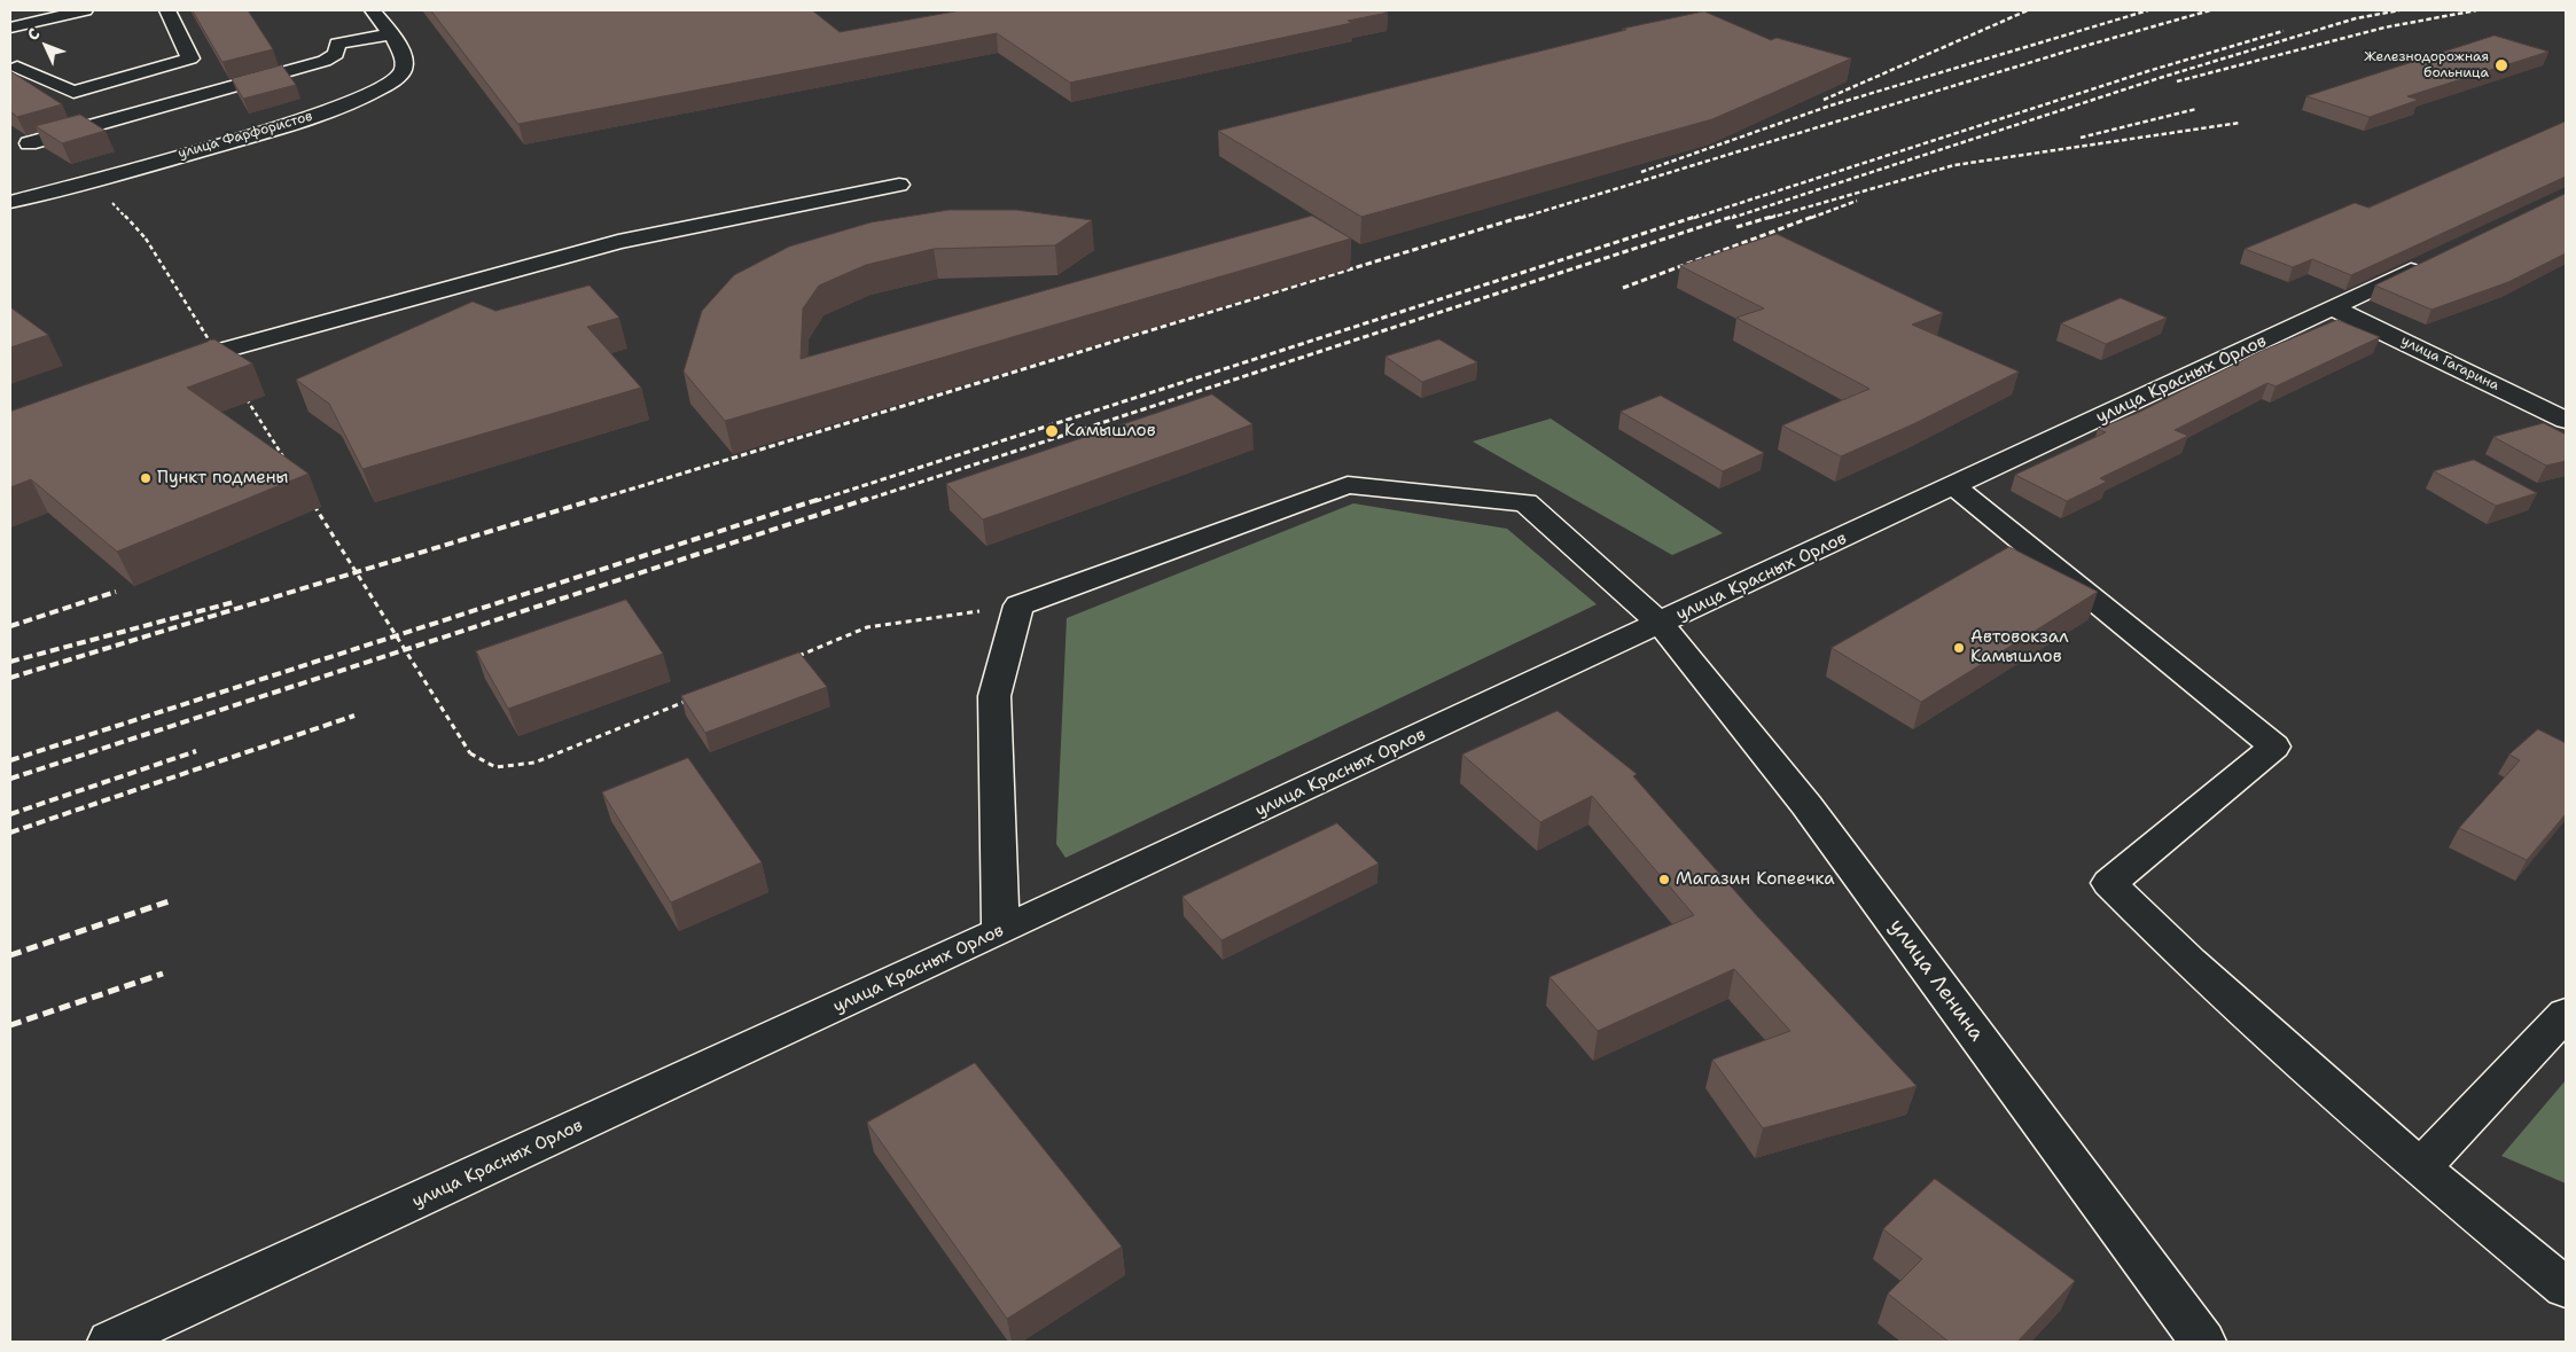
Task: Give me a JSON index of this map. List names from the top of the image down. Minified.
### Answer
{"streets":{"street":["улица Фарфористов","улица Гагарина","улица Красных Орлов","улица Ленина"]},"crossings":[["улица Гагарина","улица Красных Орлов"],["улица Красных Орлов","улица Ленина"]],"places":["Железнодорожная больница","Камышлов","Пункт подмены","Автовокзал Камышлов","Магазин Копеечка"],"north":"top left"}
